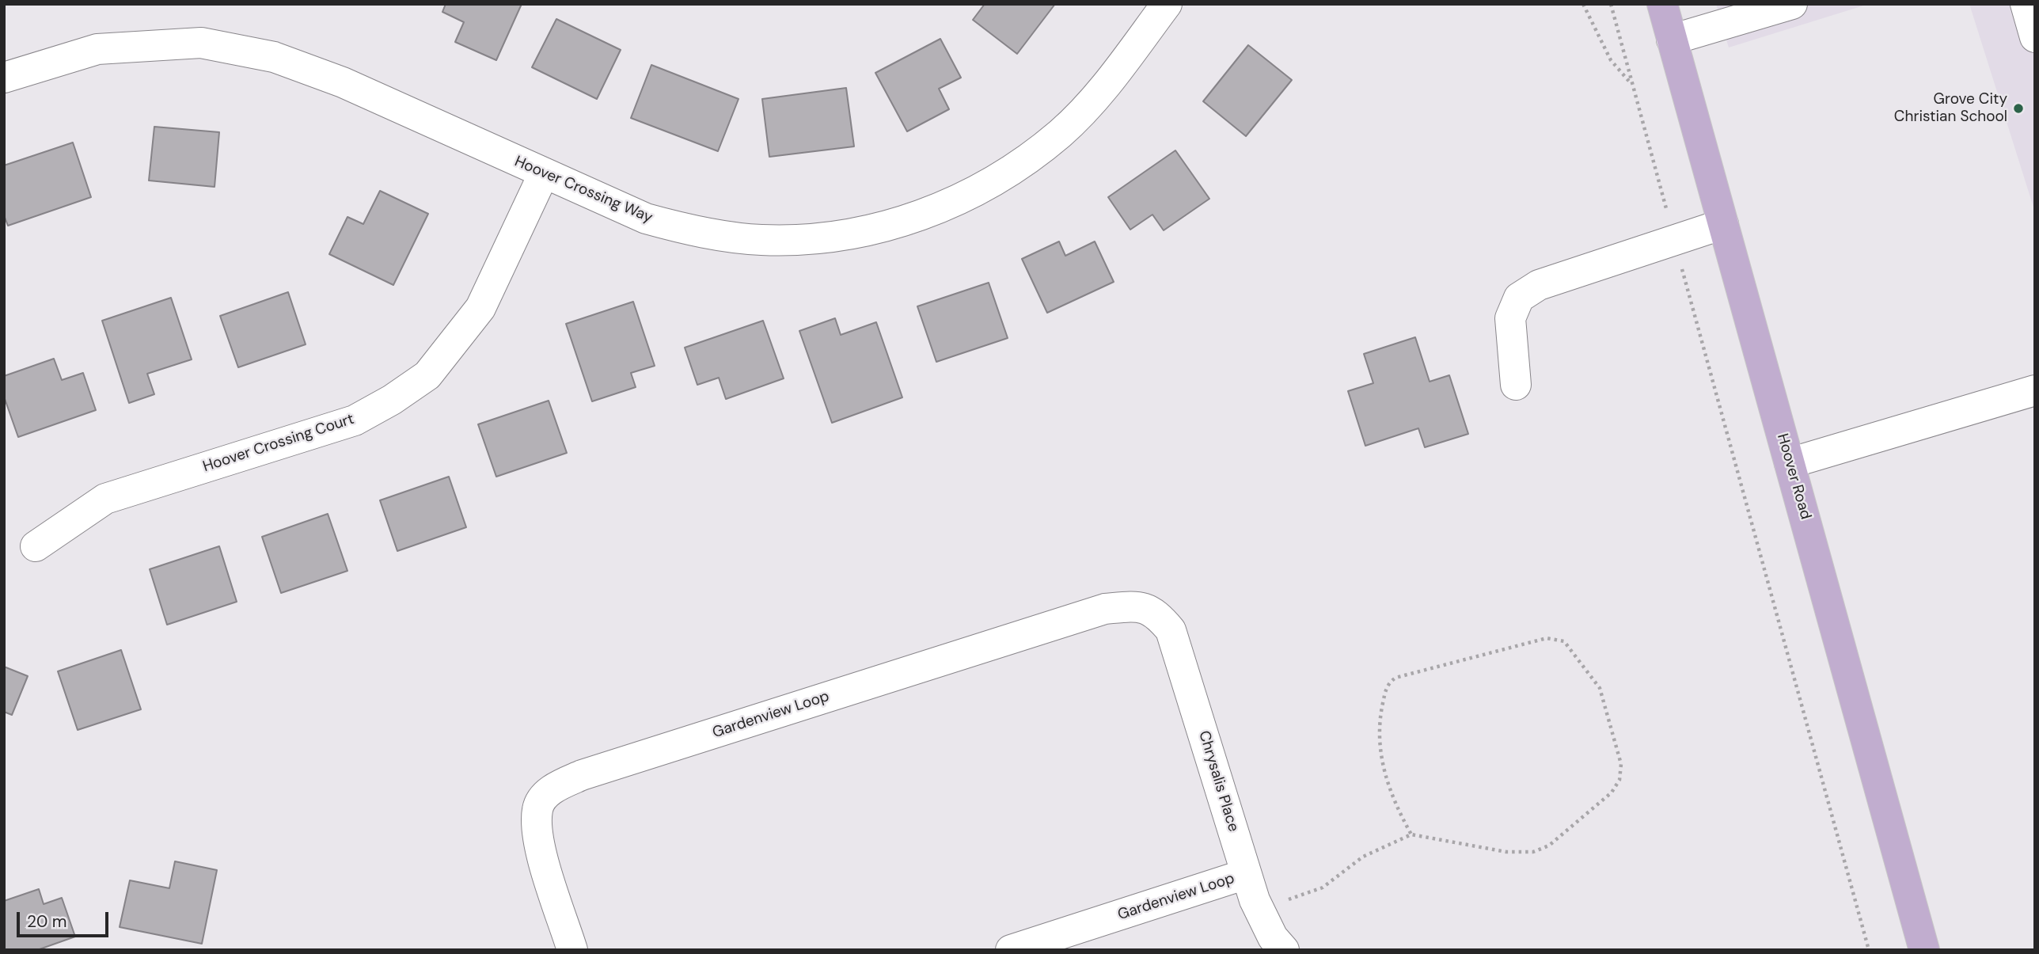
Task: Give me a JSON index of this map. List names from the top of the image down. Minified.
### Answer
{"streets":{"main road":["Hoover Road"],"street":["Hoover Crossing Way","Hoover Crossing Court","Gardenview Loop","Chrysalis Place"]},"crossings":[["Hoover Crossing Way","Hoover Crossing Court"],["Gardenview Loop","Chrysalis Place"]],"places":["Grove City Christian School"],"scale_bar":"20 m"}
